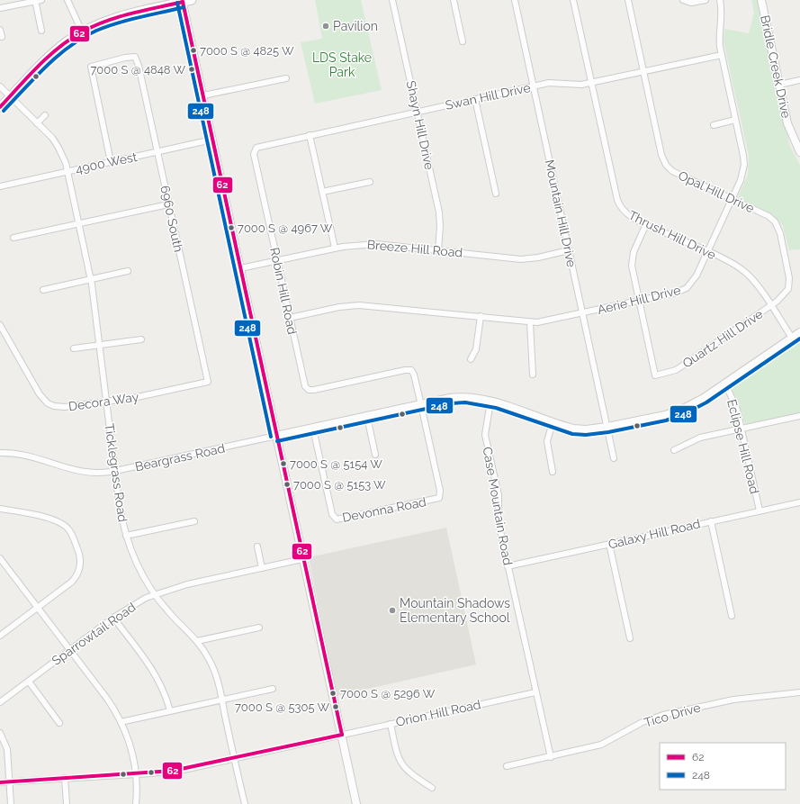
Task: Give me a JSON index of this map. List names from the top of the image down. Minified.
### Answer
{"streets":{"street":["Bridle Creek Drive","Swan Hill Drive","Shayn Hill Drive","4900 West","Opal Hill Drive","Mountain Hill Drive","6960 South","Thrush Hill Drive","Breeze Hill Road","Robin Hill Road","Aerie Hill Drive","Quartz Hill Drive","Decora Way","Eclipse Hill Road","Beargrass Road","Ticklegrass Road","Case Mountain Road","Devonna Road","Galaxy Hill Road","Sparrowtail Road","Orion Hill Road","Tico Drive"]},"crossings":[["Swan Hill Drive","Shayn Hill Drive"],["Swan Hill Drive","Opal Hill Drive"],["Swan Hill Drive","Mountain Hill Drive"],["Swan Hill Drive","Thrush Hill Drive"],["Swan Hill Drive","Robin Hill Road"],["Swan Hill Drive","Aerie Hill Drive"],["Shayn Hill Drive","Breeze Hill Road"],["4900 West","6960 South"],["4900 West","Ticklegrass Road"],["Opal Hill Drive","Aerie Hill Drive"],["Opal Hill Drive","Quartz Hill Drive"],["Mountain Hill Drive","Breeze Hill Road"],["Mountain Hill Drive","Aerie Hill Drive"],["6960 South","Decora Way"],["Thrush Hill Drive","Aerie Hill Drive"],["Thrush Hill Drive","Quartz Hill Drive"],["Breeze Hill Road","Robin Hill Road"],["Robin Hill Road","Aerie Hill Drive"],["Robin Hill Road","Devonna Road"],["Aerie Hill Drive","Quartz Hill Drive"],["Decora Way","Ticklegrass Road"],["Eclipse Hill Road","Galaxy Hill Road"],["Beargrass Road","Ticklegrass Road"],["Ticklegrass Road","Sparrowtail Road"],["Ticklegrass Road","Orion Hill Road"],["Case Mountain Road","Galaxy Hill Road"],["Case Mountain Road","Orion Hill Road"],["Case Mountain Road","Tico Drive"]],"parks":["LDS Stake Park"],"places":["Pavilion","7000 S @ 4825 W","7000 S @ 4848 W","7000 S @ 4967 W","7000 S @ 5154 W","7000 S @ 5153 W","Mountain Shadows Elementary School","7000 S @ 5296 W","7000 S @ 5305 W"],"lines":["transit line 62","transit line 248"],"legend":["62","248"]}
